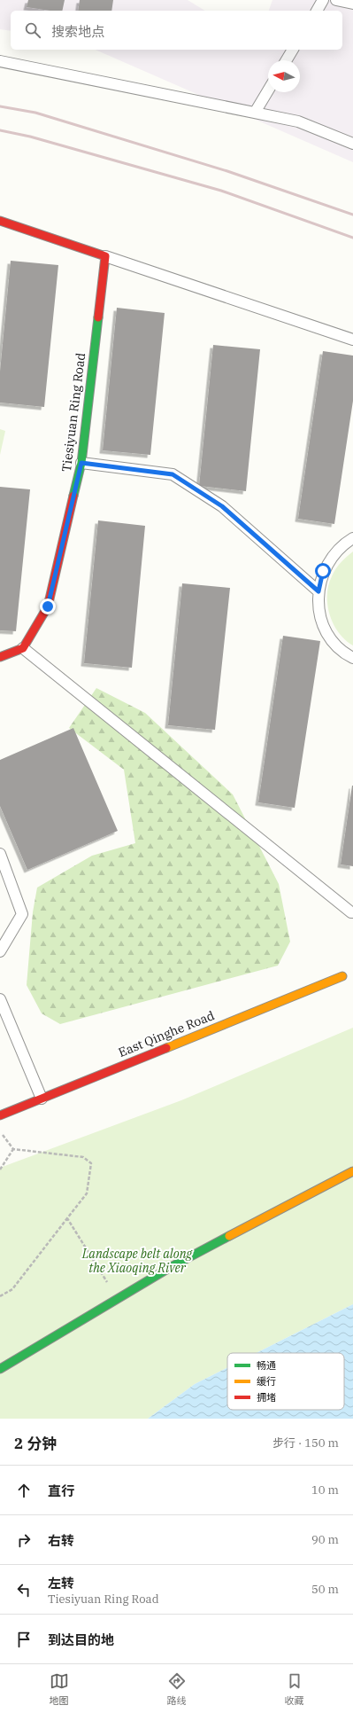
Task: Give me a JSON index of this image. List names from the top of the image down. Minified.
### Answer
{"streets":{"street":["Tiesiyuan Ring Road","East Qinghe Road"]},"parks":["Landscape belt along the Xiaoqing River"],"legend":["畅通","缓行","拥堵"],"north":"left","page":{"search":"搜索地点","heading":["2 分钟","步行 · 150 m"],"list":[["直行","10 m"],["右转","90 m"],["左转","Tiesiyuan Ring Road","50 m"],"到达目的地"],"nav":["地图","路线","收藏"]}}
